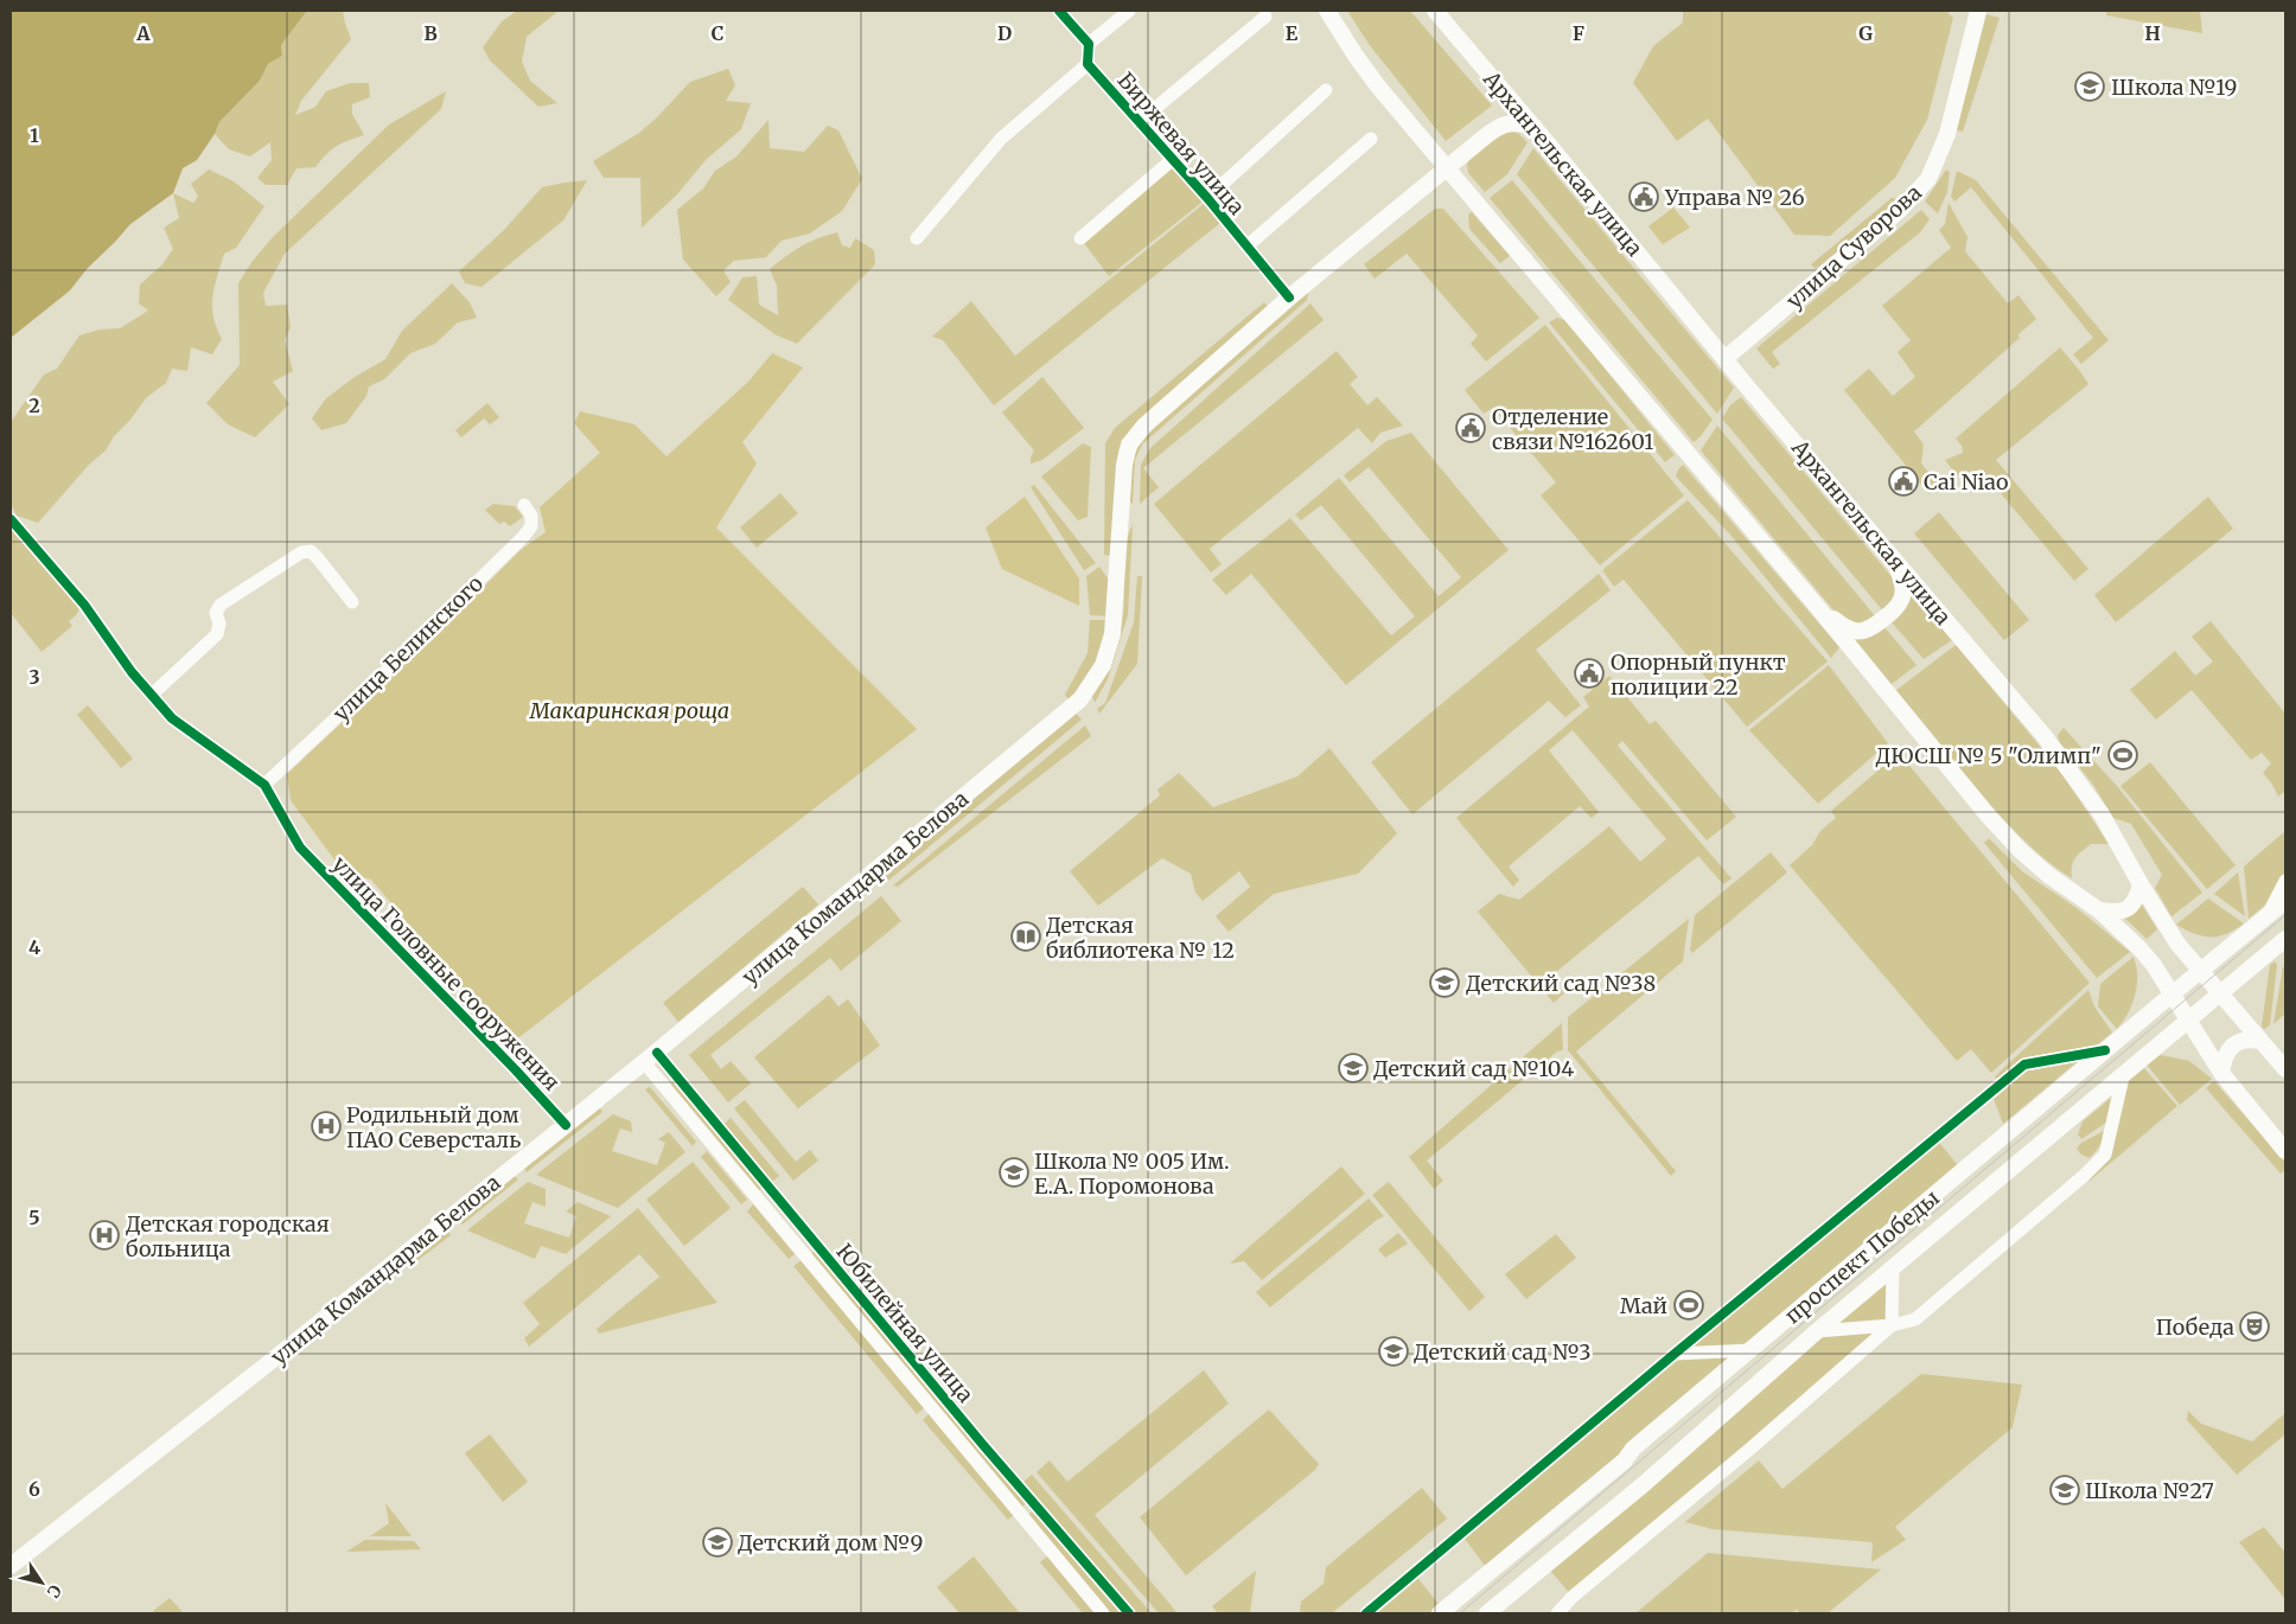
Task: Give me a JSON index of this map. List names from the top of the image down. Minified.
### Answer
{"streets":{"main road":["Архангельская улица","улица Суворова","улица Командарма Белова","проспект Победы"],"street":["Биржевая улица","улица Белинского","улица Головные сооружения","Юбилейная улица"]},"crossings":[["Биржевая улица","улица Командарма Белова"],["Архангельская улица","улица Суворова"],["Архангельская улица","улица Командарма Белова"],["Архангельская улица","проспект Победы"],["улица Белинского","улица Головные сооружения"],["улица Командарма Белова","улица Головные сооружения"],["улица Командарма Белова","Юбилейная улица"]],"parks":["Макаринская роща"],"places":{"school or university":["Школа №19","Детский сад №38","Детский сад №104","Школа № 005 Им. Е.А. Поромонова","Детский сад №3","Школа №27","Детский дом №9"],"public building":["Управа № 26","Отделение связи №162601","Cai Niao","Опорный пункт полиции 22"],"sports":["ДЮСШ № 5 \"Олимп\"","Май"],"library":["Детская библиотека № 12"],"hospital":["Родильный дом ПАО Северсталь","Детская городская больница"],"theatre":["Победа"]},"north":"bottom right","grid":{"columns":["A","B","C","D","E","F","G","H"],"rows":["1","2","3","4","5","6"]}}
